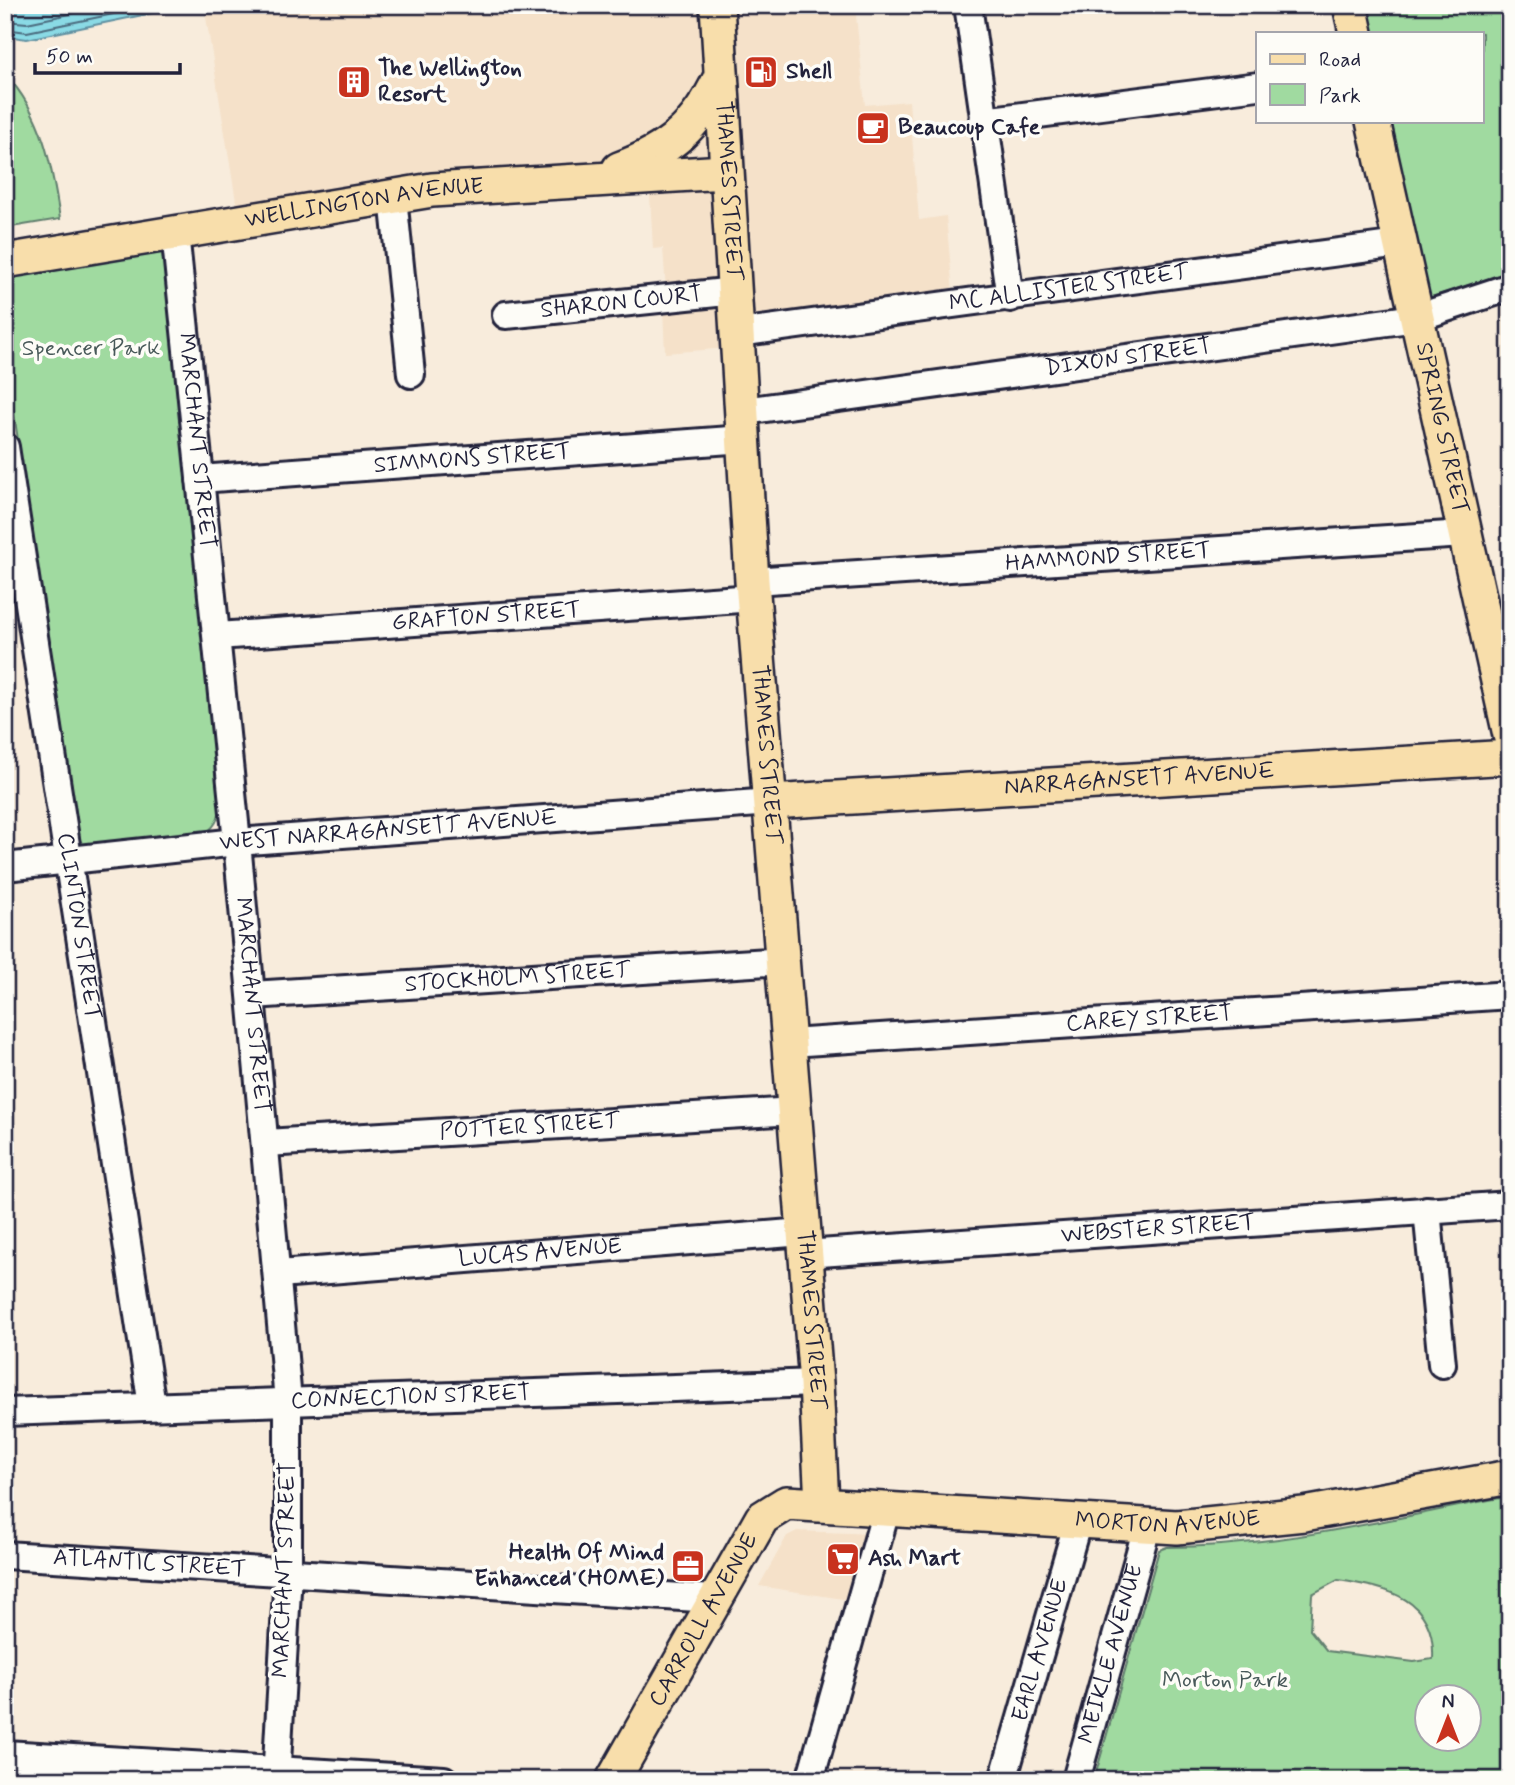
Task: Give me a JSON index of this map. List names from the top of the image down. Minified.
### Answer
{"streets":{"main road":["THAMES STREET","WELLINGTON AVENUE","SPRING STREET","NARRAGANSETT AVENUE","MORTON AVENUE","CARROLL AVENUE"],"street":["MC ALLISTER STREET","SHARON COURT","DIXON STREET","MARCHANT STREET","SIMMONS STREET","HAMMOND STREET","GRAFTON STREET","WEST NARRAGANSETT AVENUE","CLINTON STREET","STOCKHOLM STREET","CAREY STREET","POTTER STREET","WEBSTER STREET","LUCAS AVENUE","CONNECTION STREET","ATLANTIC STREET","EARL AVENUE","MEIKLE AVENUE"]},"crossings":[["THAMES STREET","WELLINGTON AVENUE"],["THAMES STREET","MC ALLISTER STREET"],["THAMES STREET","SHARON COURT"],["THAMES STREET","DIXON STREET"],["THAMES STREET","SIMMONS STREET"],["THAMES STREET","HAMMOND STREET"],["THAMES STREET","GRAFTON STREET"],["THAMES STREET","NARRAGANSETT AVENUE"],["THAMES STREET","WEST NARRAGANSETT AVENUE"],["THAMES STREET","STOCKHOLM STREET"],["THAMES STREET","CAREY STREET"],["THAMES STREET","POTTER STREET"],["THAMES STREET","WEBSTER STREET"],["THAMES STREET","LUCAS AVENUE"],["THAMES STREET","CONNECTION STREET"],["THAMES STREET","MORTON AVENUE"],["THAMES STREET","CARROLL AVENUE"],["WELLINGTON AVENUE","MARCHANT STREET"],["MC ALLISTER STREET","SPRING STREET"],["DIXON STREET","SPRING STREET"],["DIXON STREET","SIMMONS STREET"],["SPRING STREET","HAMMOND STREET"],["MARCHANT STREET","SIMMONS STREET"],["MARCHANT STREET","GRAFTON STREET"],["MARCHANT STREET","WEST NARRAGANSETT AVENUE"],["MARCHANT STREET","STOCKHOLM STREET"],["MARCHANT STREET","POTTER STREET"],["MARCHANT STREET","LUCAS AVENUE"],["MARCHANT STREET","CONNECTION STREET"],["MARCHANT STREET","ATLANTIC STREET"],["HAMMOND STREET","GRAFTON STREET"],["NARRAGANSETT AVENUE","WEST NARRAGANSETT AVENUE"],["WEST NARRAGANSETT AVENUE","CLINTON STREET"],["CLINTON STREET","CONNECTION STREET"],["WEBSTER STREET","LUCAS AVENUE"],["MORTON AVENUE","CARROLL AVENUE"],["MORTON AVENUE","EARL AVENUE"],["MORTON AVENUE","MEIKLE AVENUE"],["ATLANTIC STREET","CARROLL AVENUE"]],"parks":["Spencer Park","Morton Park"],"places":{"fuel station":["Shell"],"building":["The Wellington Resort"],"cafe":["Beaucoup Cafe"],"supermarket":["Ash Mart"],"office":["Health Of Mind Enhanced (HOME)"]},"legend":["Road","Park"],"scale_bar":"50 m","north":"top"}
